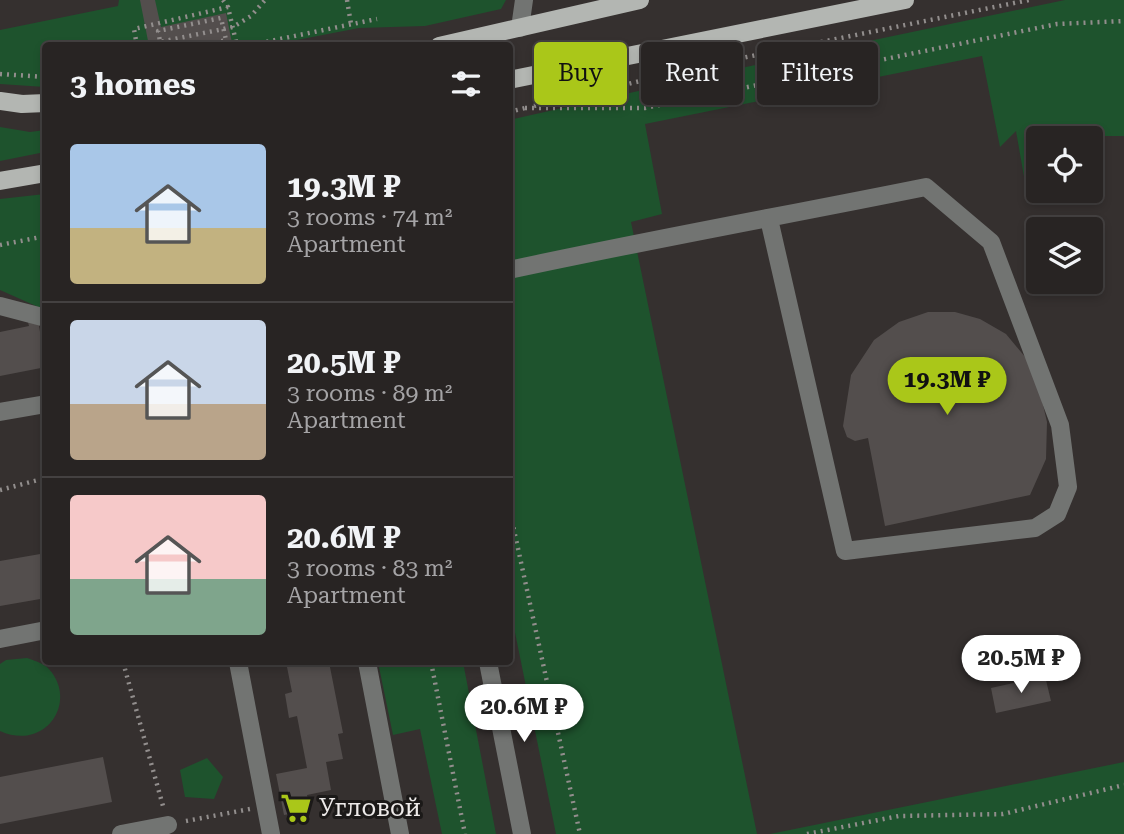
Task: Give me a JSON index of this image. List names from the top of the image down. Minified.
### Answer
{"places":{"supermarket":["Угловой"]},"page":{"chip":["Buy","Rent","Filters"],"heading":"3 homes","list":[{"name":"19.3M ₽","note":"3 rooms · 74 m² · Apartment"},{"name":"20.5M ₽","note":"3 rooms · 89 m² · Apartment"},{"name":"20.6M ₽","note":"3 rooms · 83 m² · Apartment"}],"price":["19.3M ₽","20.5M ₽","20.6M ₽"]}}
